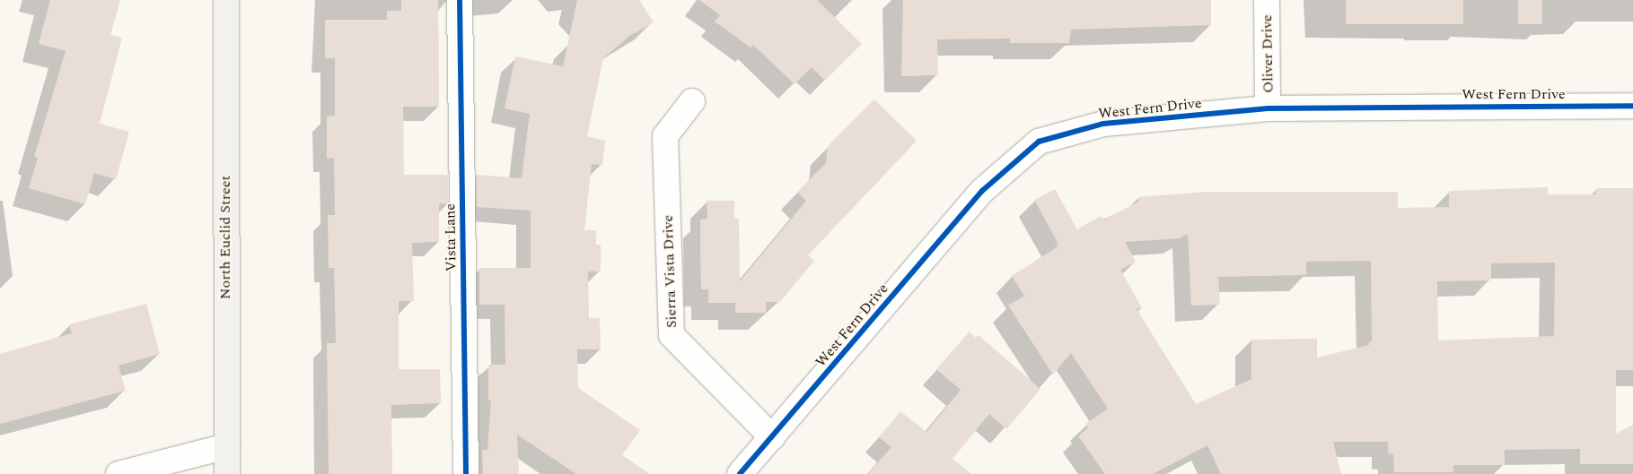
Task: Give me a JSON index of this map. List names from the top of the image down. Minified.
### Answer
{"streets":{"main road":["North Euclid Street"],"street":["Oliver Drive","West Fern Drive","Vista Lane","Sierra Vista Drive"]},"crossings":[["Oliver Drive","West Fern Drive"],["West Fern Drive","Sierra Vista Drive"]]}
